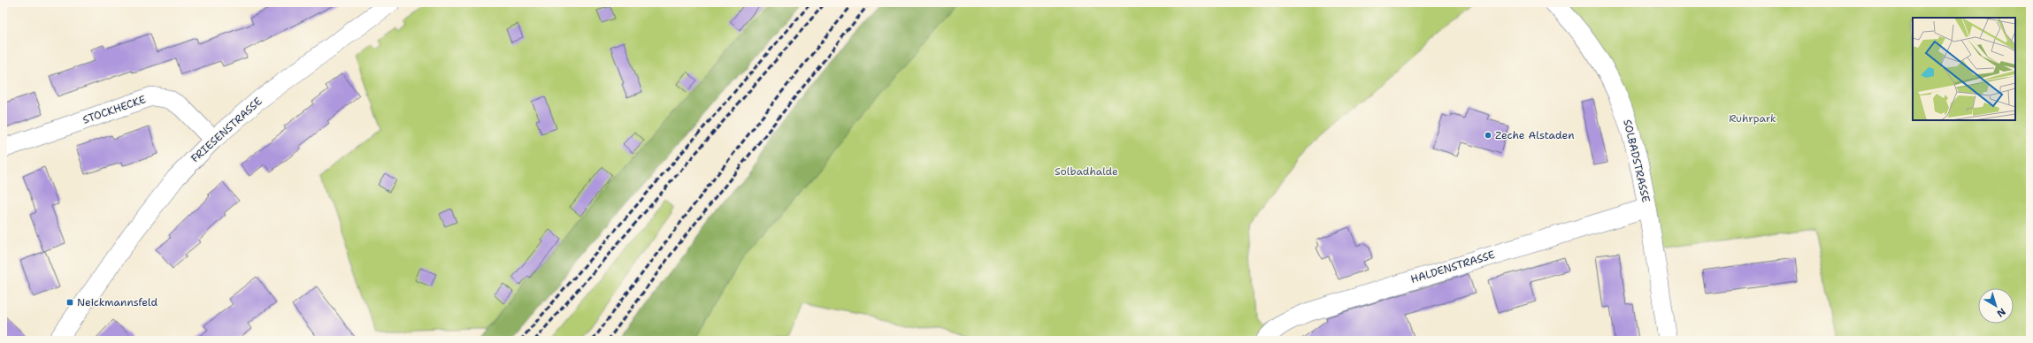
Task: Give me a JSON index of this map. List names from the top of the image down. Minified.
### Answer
{"streets":{"street":["STOCKHECKE","FRIESENSTRASSE","SOLBADSTRASSE","HALDENSTRASSE"]},"crossings":[["STOCKHECKE","FRIESENSTRASSE"],["SOLBADSTRASSE","HALDENSTRASSE"]],"parks":["Ruhrpark","Solbadhalde"],"places":{"other":["Zeche Alstaden"],"transit":["Neickmannsfeld"]},"north":"bottom right"}
